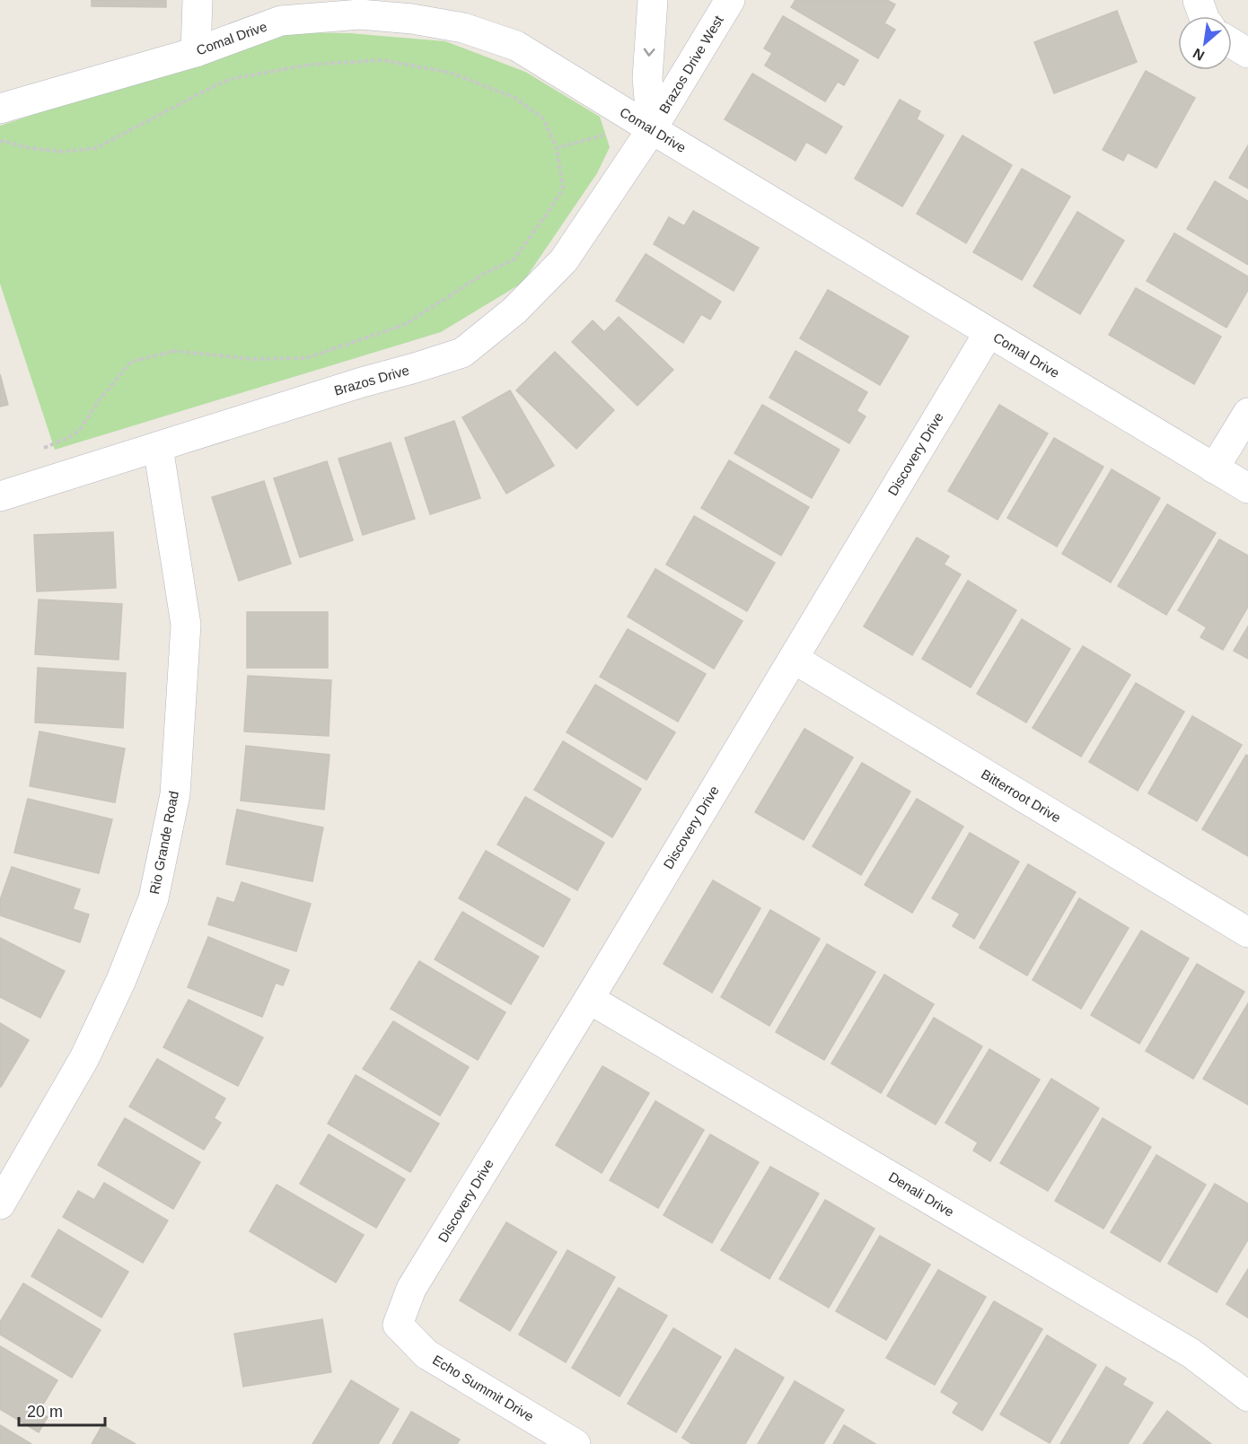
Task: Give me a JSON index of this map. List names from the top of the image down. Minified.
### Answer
{"streets":{"street":["Comal Drive","Brazos Drive West","Brazos Drive","Discovery Drive","Bitterroot Drive","Rio Grande Road","Denali Drive","Echo Summit Drive"]},"crossings":[["Comal Drive","Brazos Drive West"],["Comal Drive","Brazos Drive"],["Comal Drive","Discovery Drive"],["Brazos Drive West","Brazos Drive"],["Brazos Drive","Rio Grande Road"],["Discovery Drive","Bitterroot Drive"],["Discovery Drive","Denali Drive"],["Discovery Drive","Echo Summit Drive"]],"scale_bar":"20 m","north":"bottom left"}
